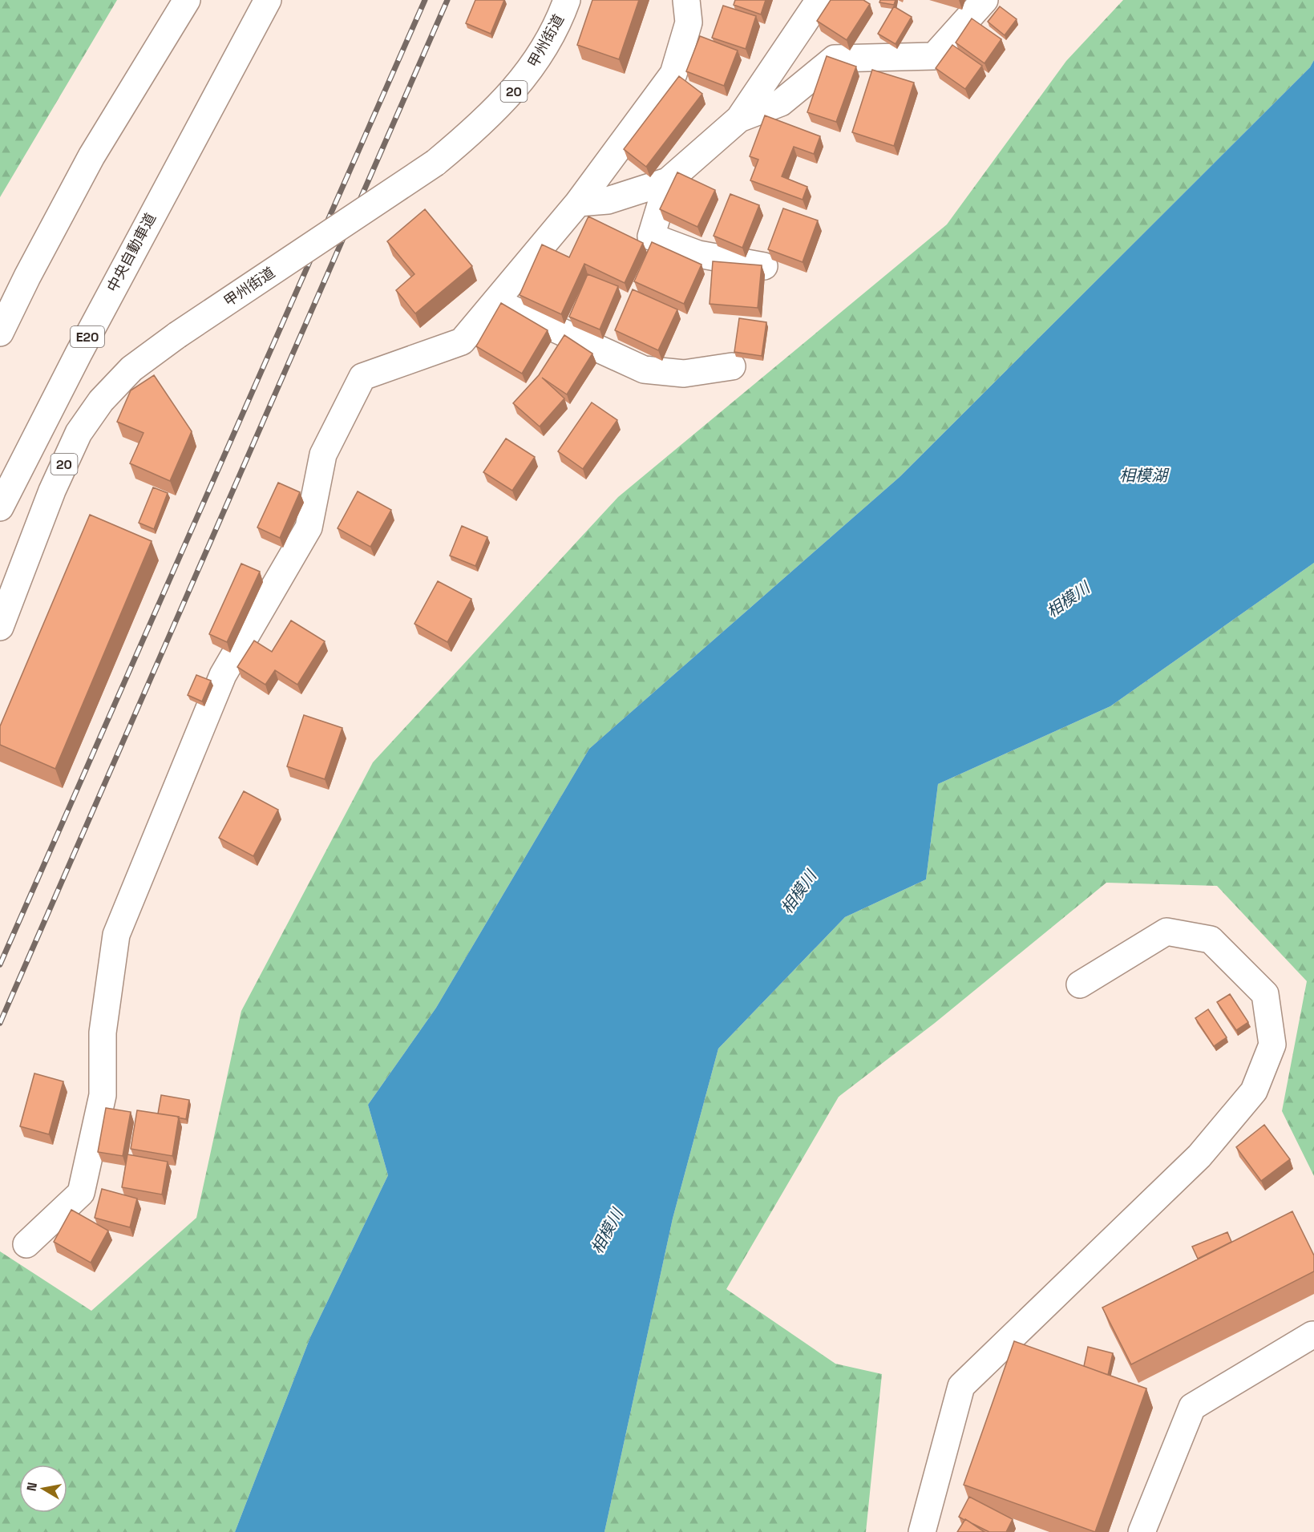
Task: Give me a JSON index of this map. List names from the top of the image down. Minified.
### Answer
{"streets":{"main road":["甲州街道","20","中央自動車道","E20"]},"water":["相模湖","相模川"],"north":"left"}
